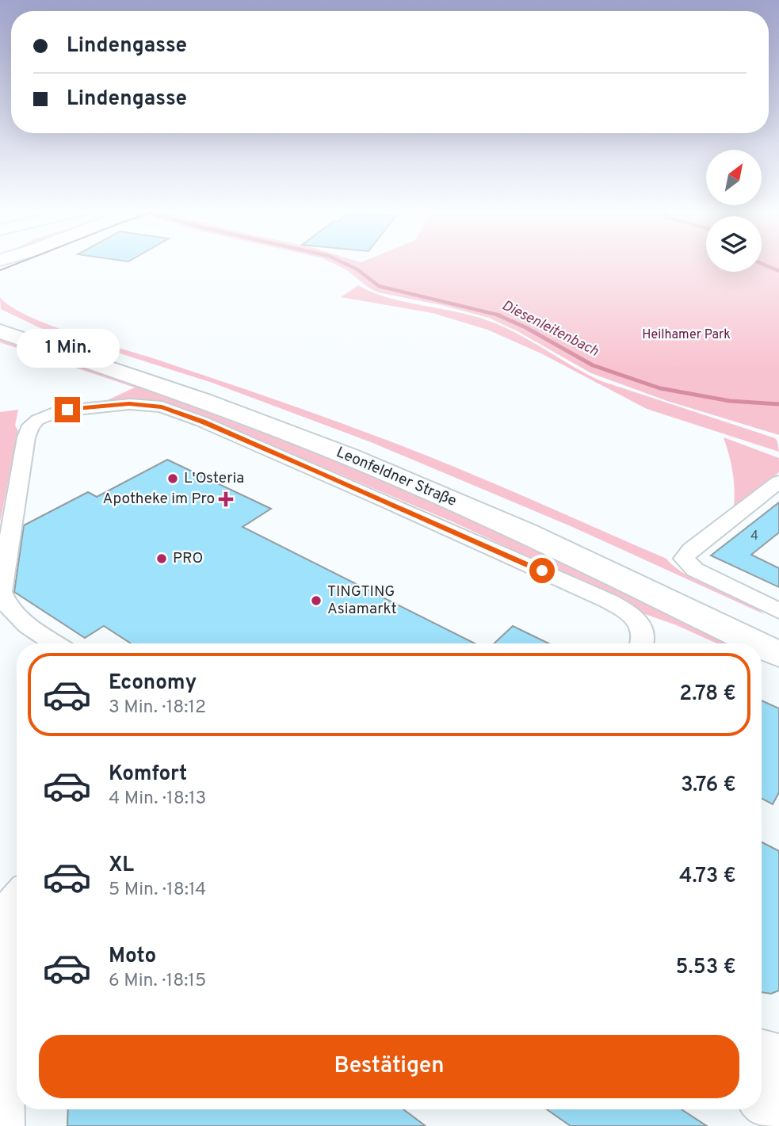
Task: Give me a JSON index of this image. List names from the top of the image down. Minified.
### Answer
{"streets":{"main road":["Leonfeldner Straße"]},"water":["Diesenleitenbach"],"parks":["Heilhamer Park"],"places":{"other":["L'Osteria","PRO","TINGTING Asiamarkt"],"health":["Apotheke im Pro"]},"house_numbers":["4"],"north":"top right","page":{"banner":["Lindengasse","Lindengasse"],"bubble":"1 Min.","list":[{"name":"Economy","note":"3 Min. · 18:12","value":"2.78 €"},{"name":"Komfort","note":"4 Min. · 18:13","value":"3.76 €"},{"name":"XL","note":"5 Min. · 18:14","value":"4.73 €"},{"name":"Moto","note":"6 Min. · 18:15","value":"5.53 €"}],"buttons":"Bestätigen"}}
